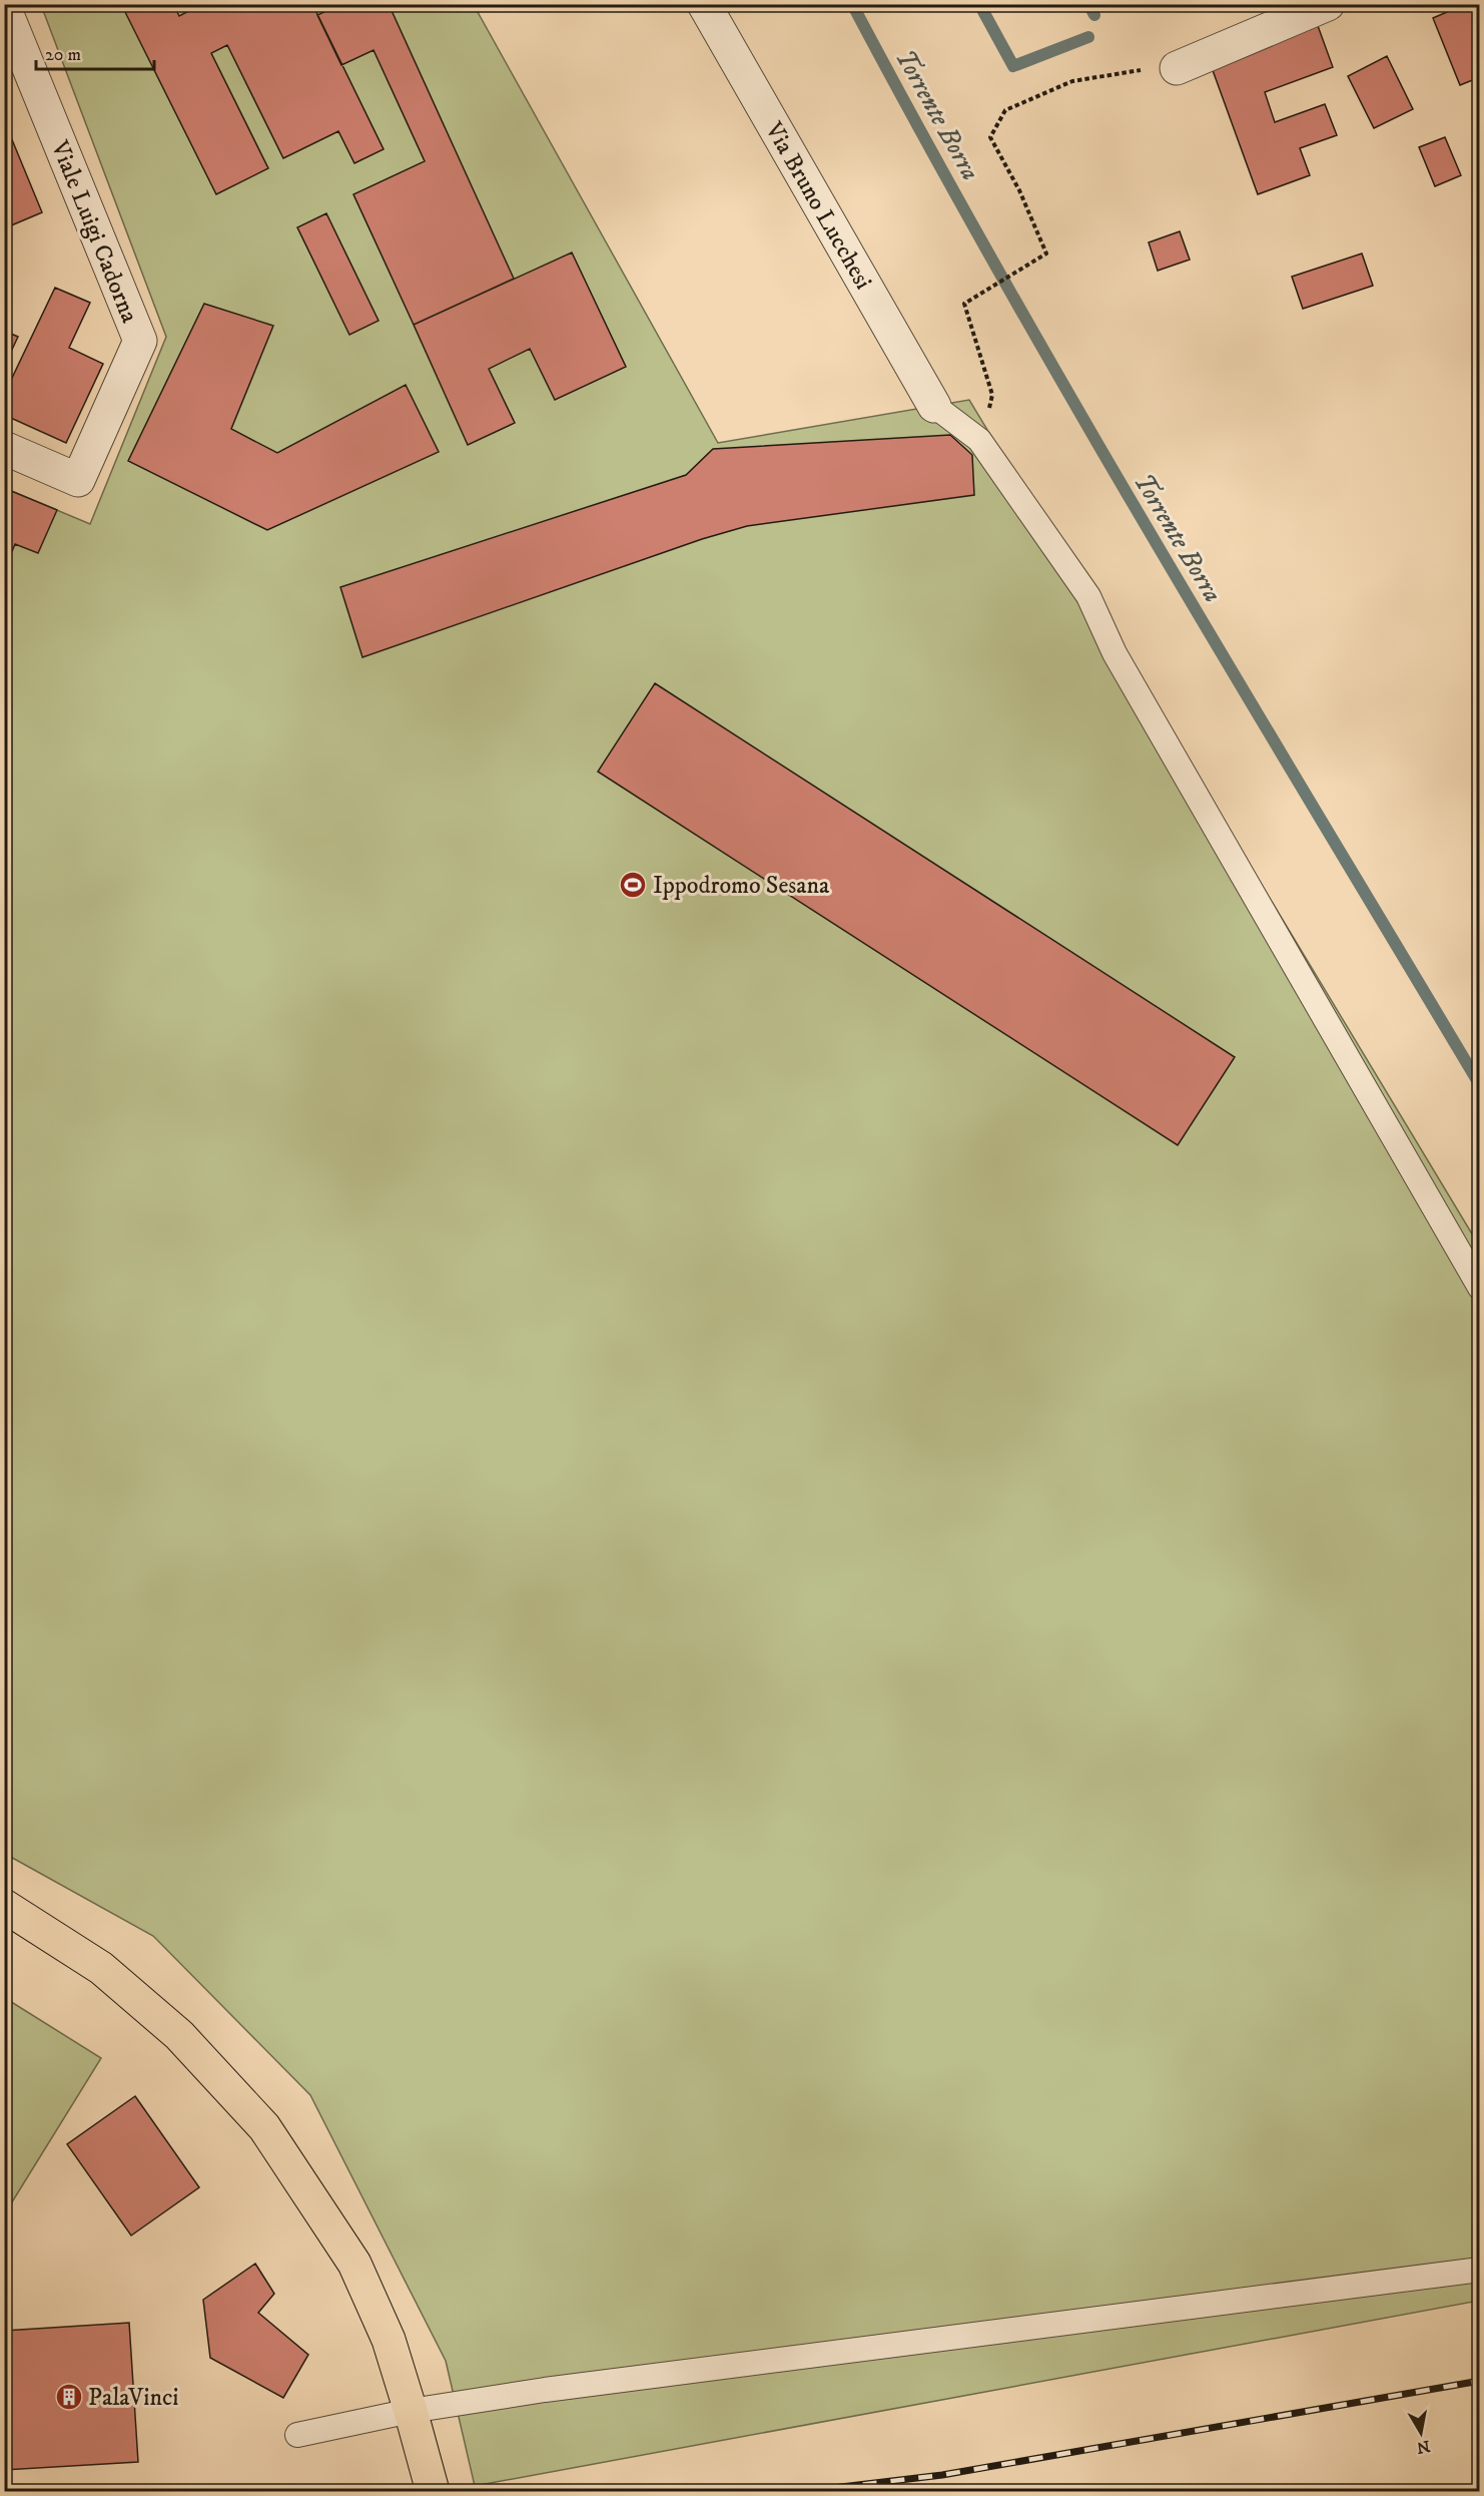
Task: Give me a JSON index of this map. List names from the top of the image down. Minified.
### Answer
{"streets":{"street":["Via Bruno Lucchesi","Viale Luigi Cadorna"]},"water":["Torrente Borra"],"places":{"sports":["Ippodromo Sesana"],"building":["PalaVinci"]},"scale_bar":"20 m","north":"bottom"}
